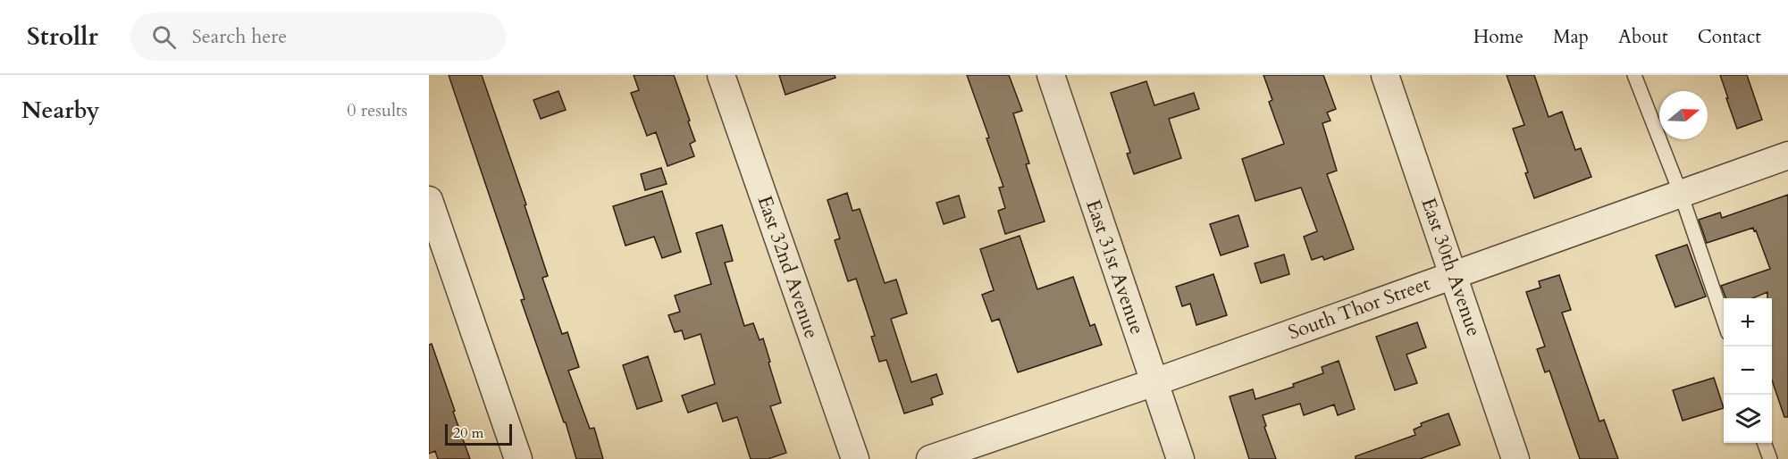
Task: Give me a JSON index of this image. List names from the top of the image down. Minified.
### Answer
{"streets":{"street":["East 32nd Avenue","East 31st Avenue","East 30th Avenue","South Thor Street"]},"crossings":[["East 31st Avenue","South Thor Street"],["East 30th Avenue","South Thor Street"]],"scale_bar":"20 m","north":"right","page":{"header":"Strollr","search":"Search here","nav":["Home","Map","About","Contact"],"heading":["Nearby","0 results"],"map_buttons":["+","−"],"scale":"20 m"}}
